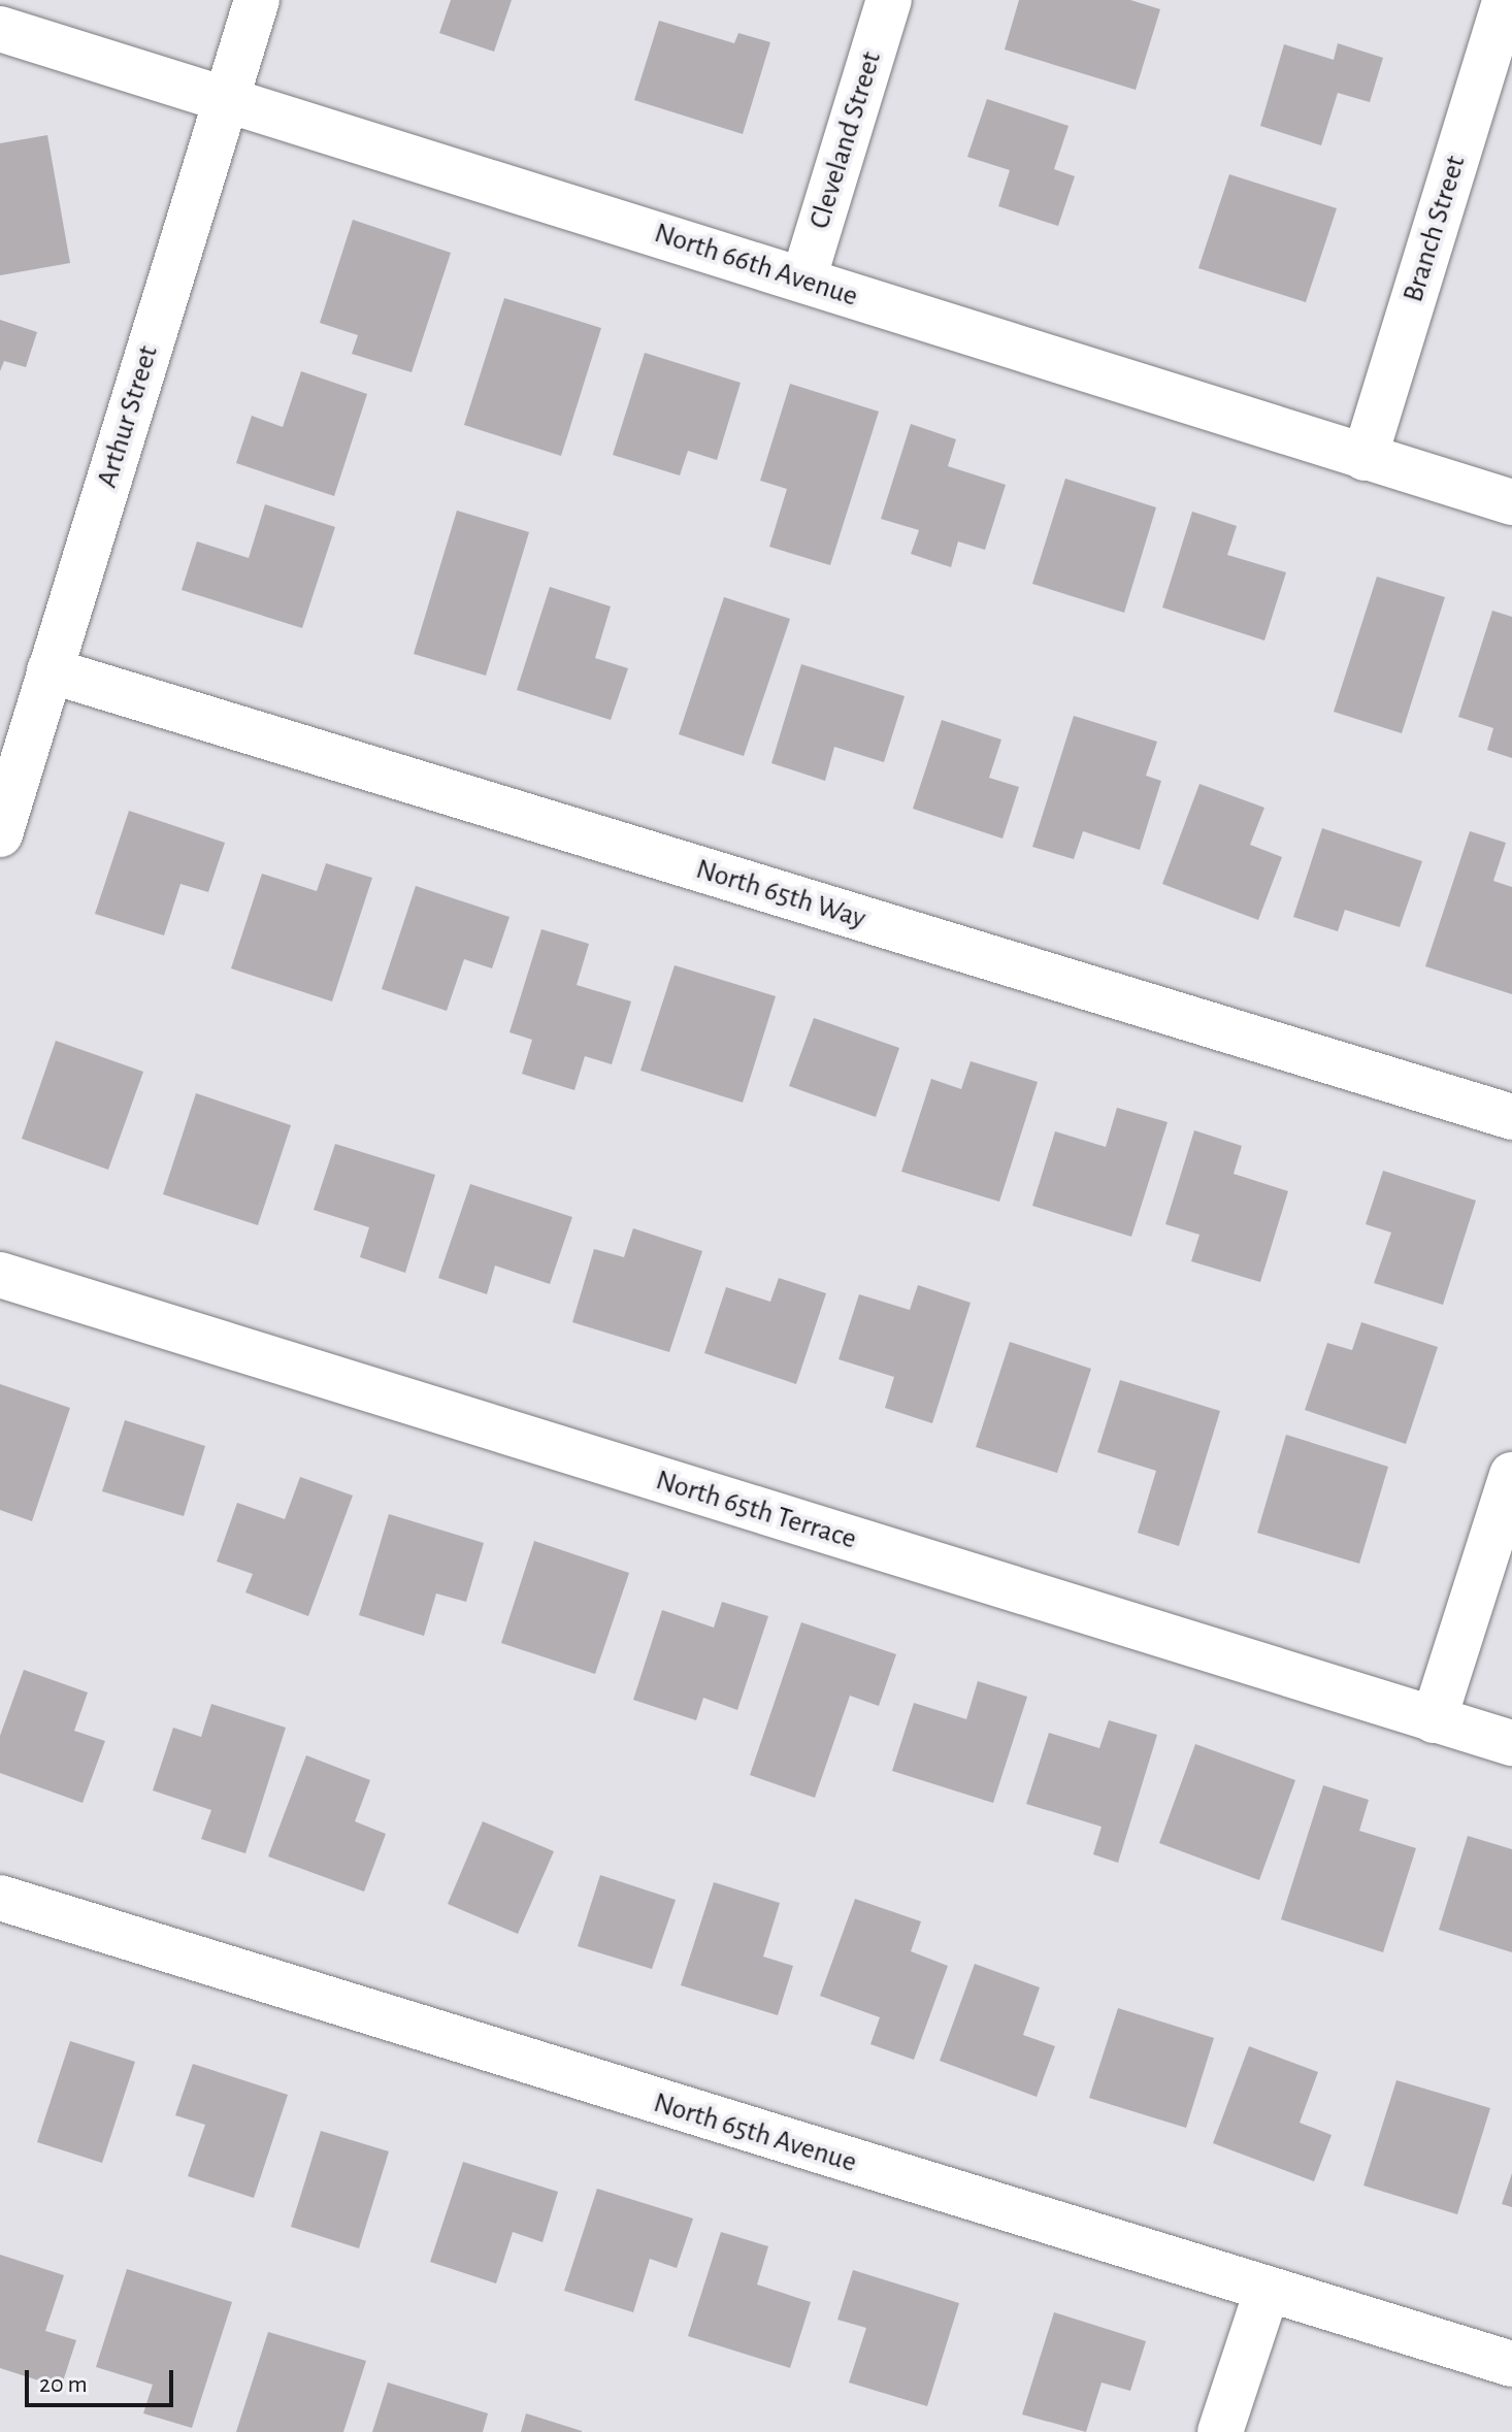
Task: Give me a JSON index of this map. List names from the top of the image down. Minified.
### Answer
{"streets":{"street":["Cleveland Street","Branch Street","North 66th Avenue","Arthur Street","North 65th Way","North 65th Terrace","North 65th Avenue"]},"crossings":[["Cleveland Street","North 66th Avenue"],["Branch Street","North 66th Avenue"],["North 66th Avenue","Arthur Street"],["Arthur Street","North 65th Way"]],"scale_bar":"20 m"}
